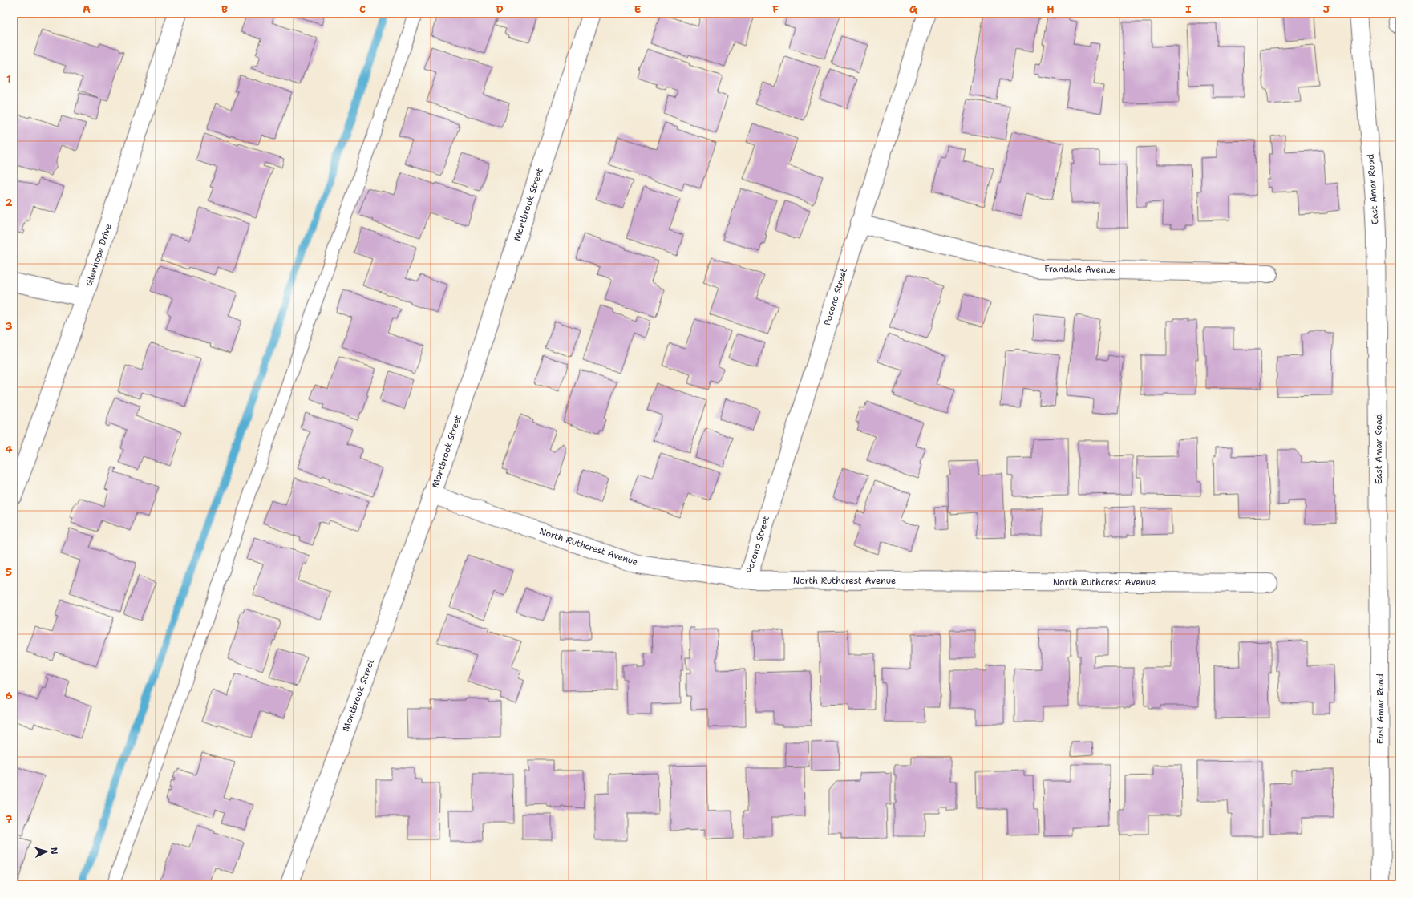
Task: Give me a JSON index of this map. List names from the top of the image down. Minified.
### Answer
{"streets":{"street":["East Amar Road","Montbrook Street","Glenhope Drive","Frandale Avenue","Pocono Street","North Ruthcrest Avenue"]},"crossings":[["Montbrook Street","North Ruthcrest Avenue"],["Frandale Avenue","Pocono Street"],["Pocono Street","North Ruthcrest Avenue"]],"north":"right","grid":{"columns":["A","B","C","D","E","F","G","H","I","J"],"rows":["1","2","3","4","5","6","7"]}}
